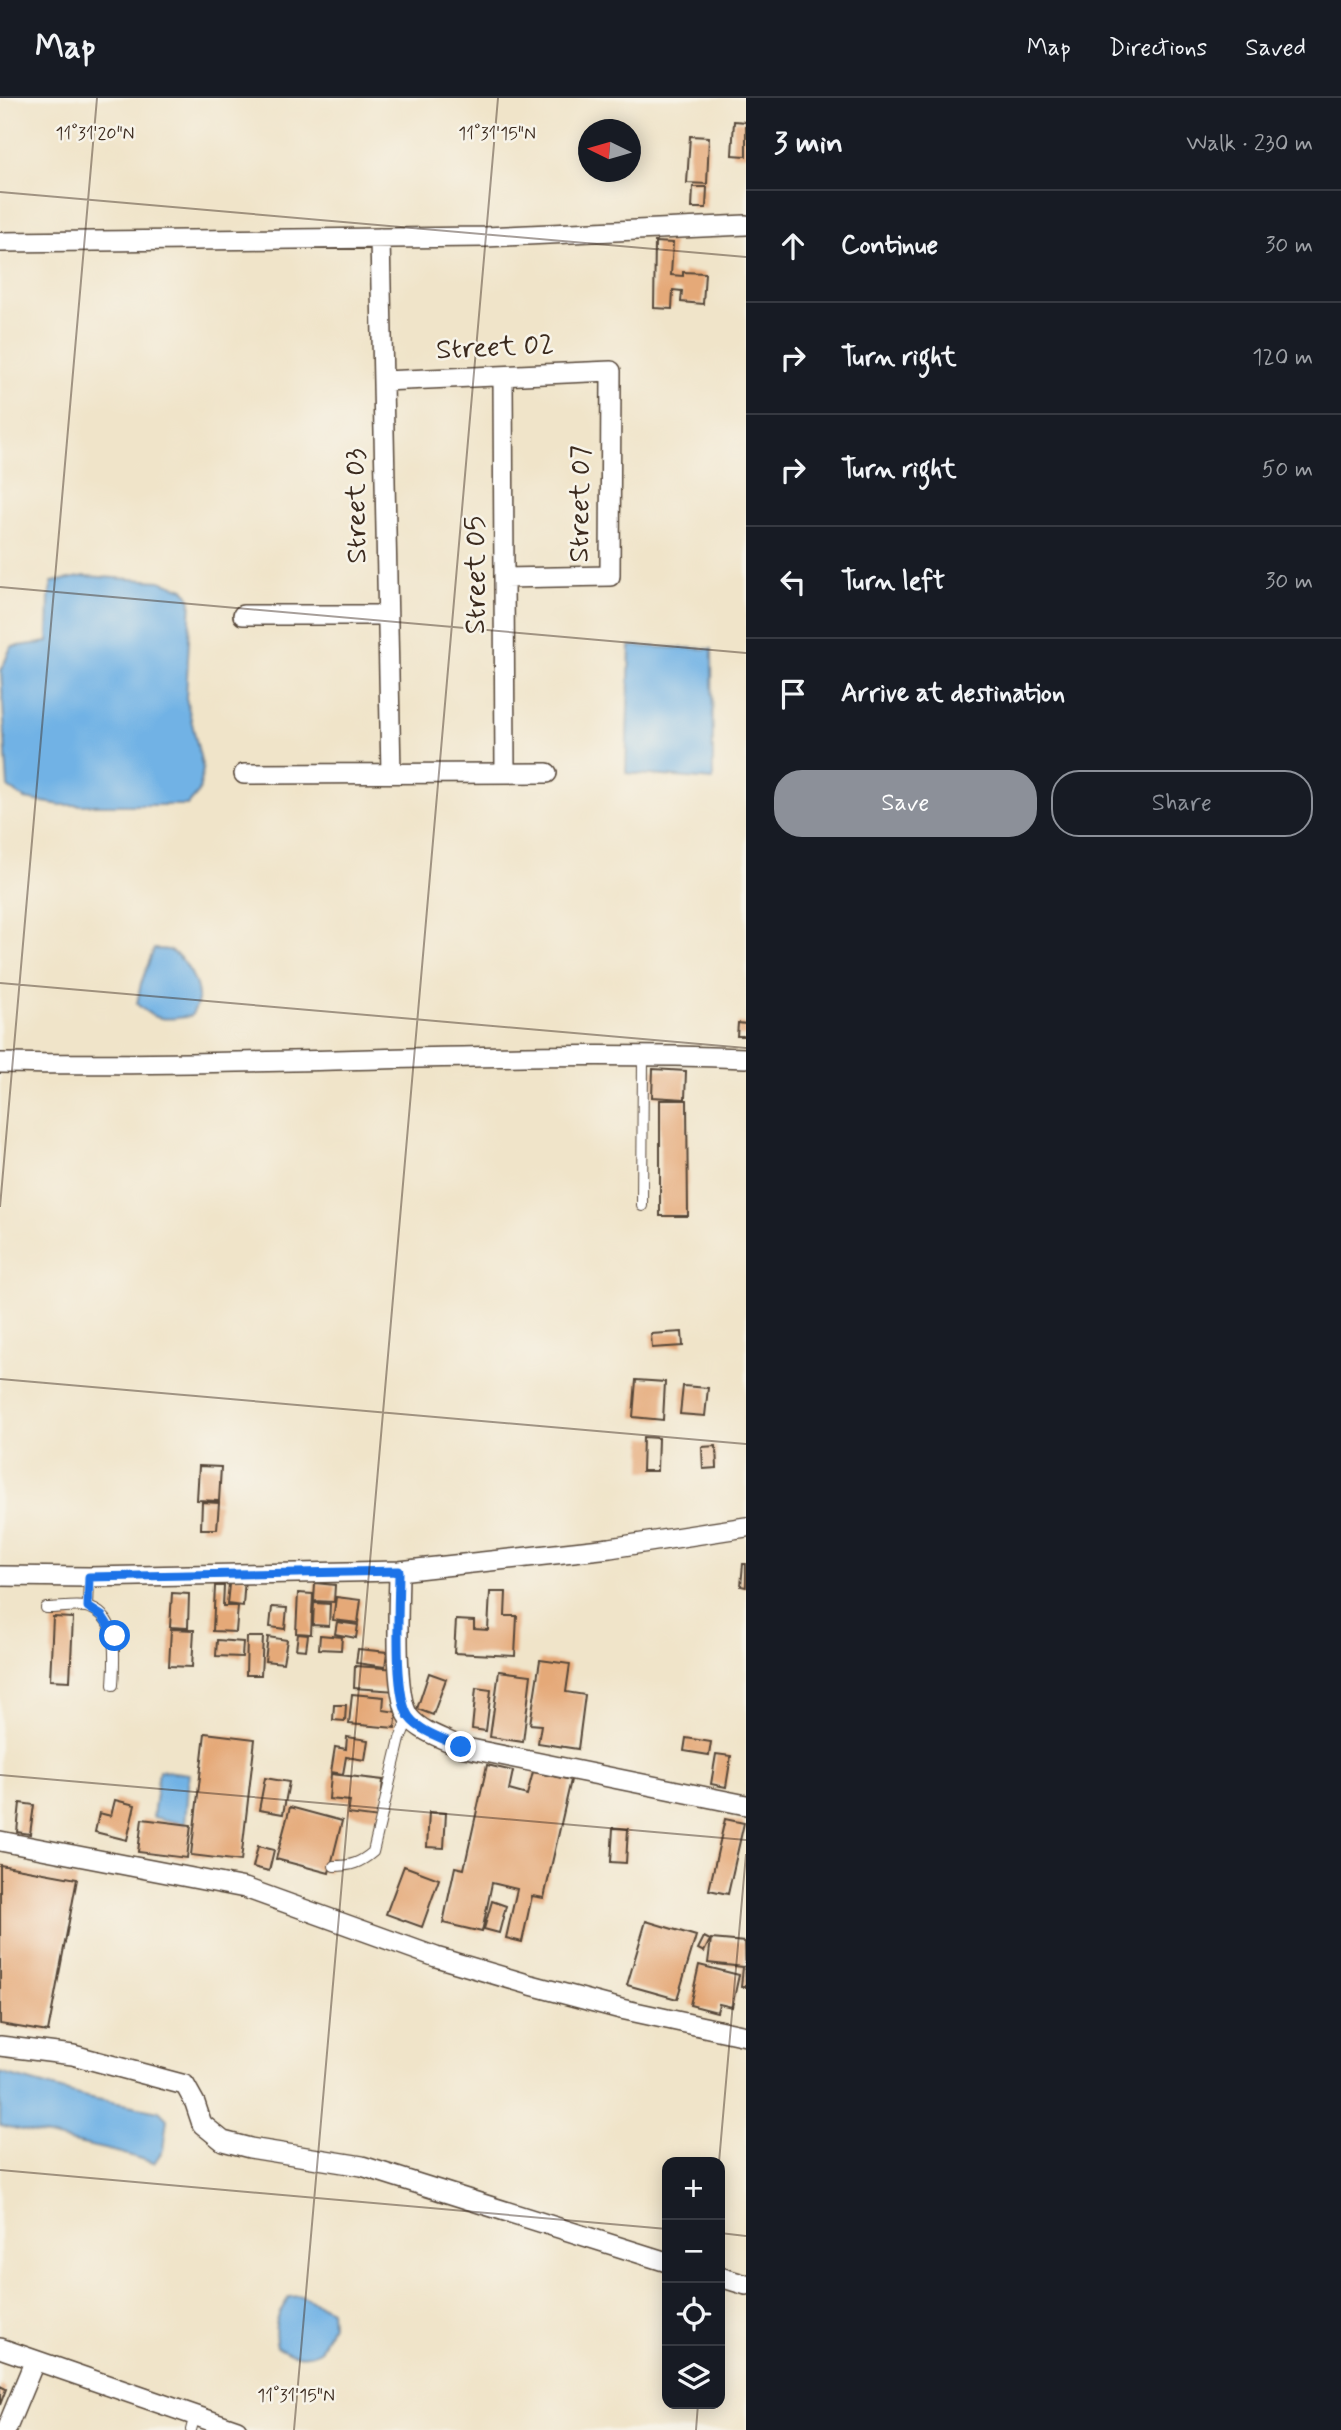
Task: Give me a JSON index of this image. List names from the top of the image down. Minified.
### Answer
{"streets":{"street":["Street 02","Street 07","Street 03","Street 05"]},"crossings":[["Street 02","Street 07"],["Street 02","Street 03"],["Street 02","Street 05"],["Street 07","Street 05"]],"north":"left","page":{"header":"Map","nav":["Map","Directions","Saved"],"heading":["3 min","Walk · 230 m"],"list":[["Continue","30 m"],["Turn right","120 m"],["Turn right","50 m"],["Turn left","30 m"],"Arrive at destination"],"buttons":["Save","Share"],"map_buttons":["+","−"]},"coordinates":["11°31'15\"N","11°31'20\"N"]}
